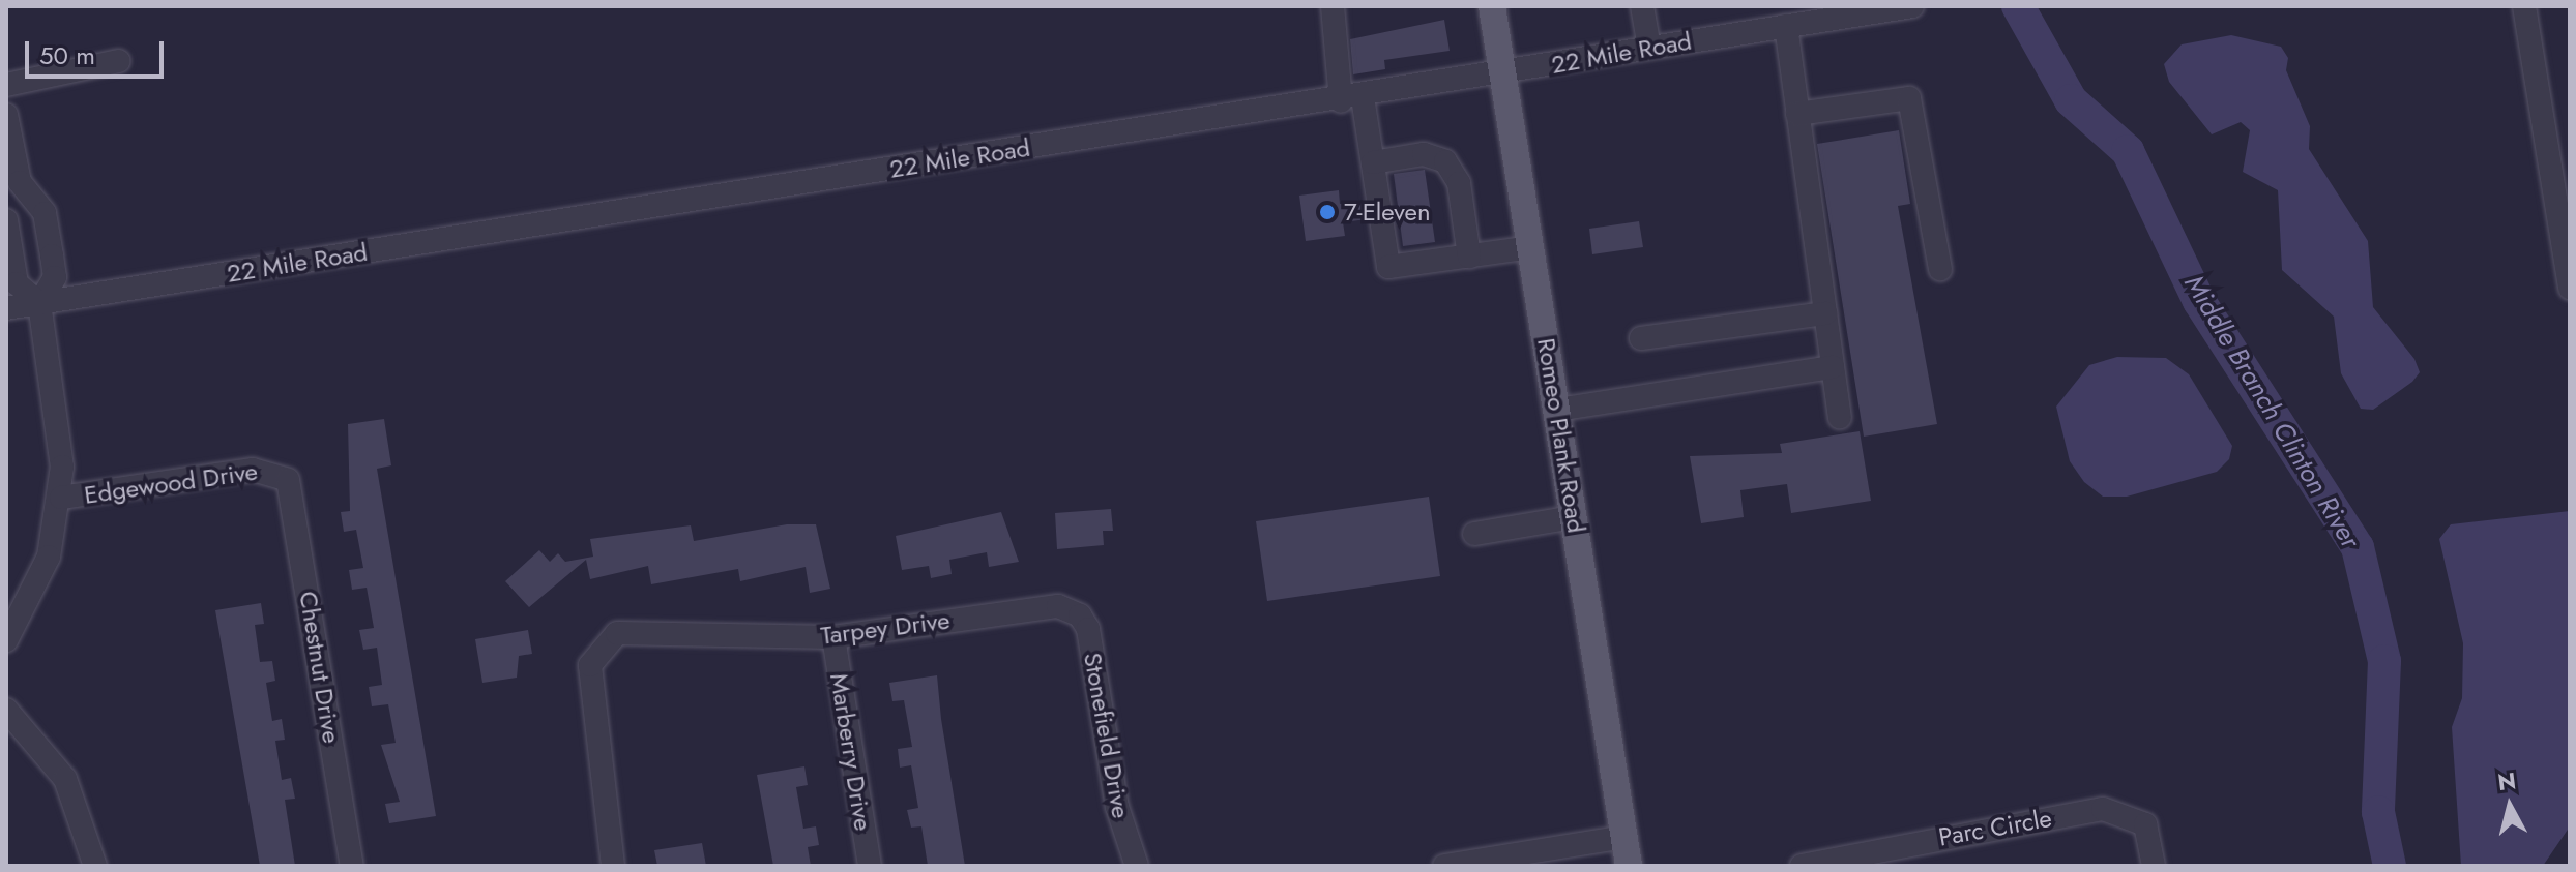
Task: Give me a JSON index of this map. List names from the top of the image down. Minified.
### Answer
{"streets":{"main road":["Romeo Plank Road"],"street":["22 Mile Road","Edgewood Drive","Tarpey Drive","Chestnut Drive","Stonefield Drive","Marberry Drive","Parc Circle"]},"crossings":[["22 Mile Road","Romeo Plank Road"],["Edgewood Drive","Chestnut Drive"],["Tarpey Drive","Stonefield Drive"],["Tarpey Drive","Marberry Drive"]],"water":["Middle Branch Clinton River"],"places":["7-Eleven"],"scale_bar":"50 m","north":"top"}
